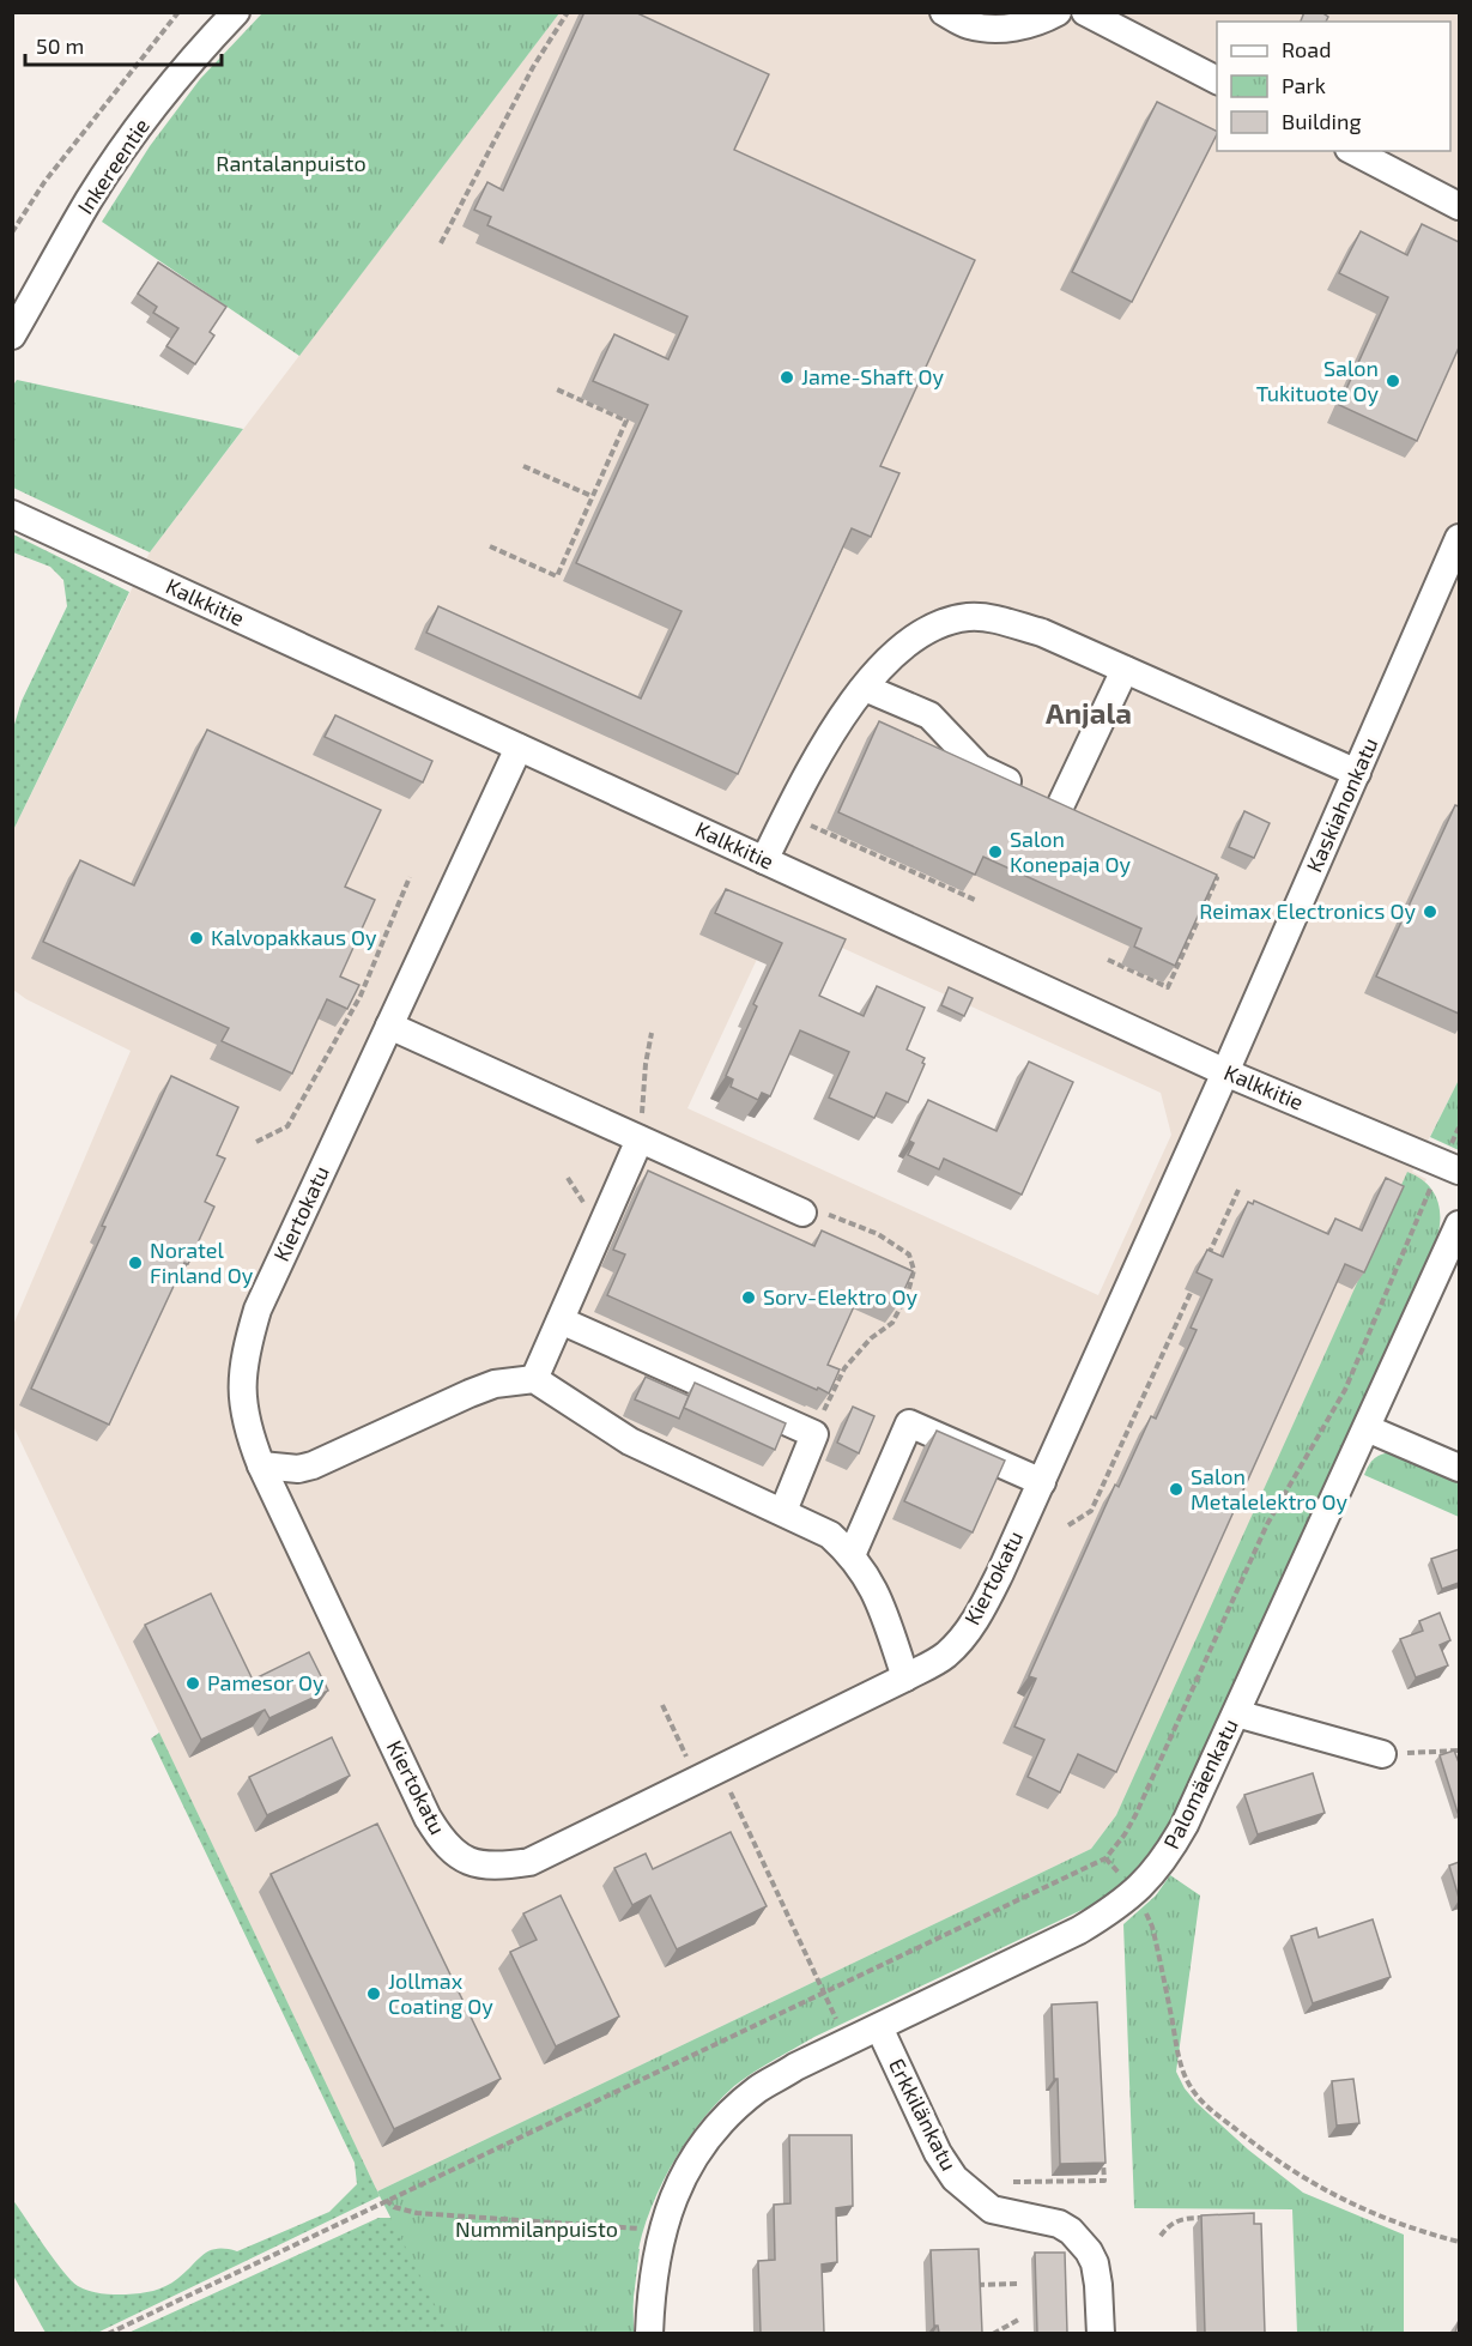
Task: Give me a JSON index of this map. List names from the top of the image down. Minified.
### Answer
{"streets":{"street":["Inkereentie","Kalkkitie","Kaskiahonkatu","Kiertokatu","Palomäenkatu","Erkkilänkatu"]},"crossings":[["Kalkkitie","Kaskiahonkatu"],["Kalkkitie","Kiertokatu"],["Kaskiahonkatu","Kiertokatu"],["Palomäenkatu","Erkkilänkatu"]],"districts":["Anjala"],"parks":["Rantalanpuisto","Nummilanpuisto"],"places":["Jame-Shaft Oy","Salon Tukituote Oy","Salon Konepaja Oy","Reimax Electronics Oy","Kalvopakkaus Oy","Noratel Finland Oy","Sorv-Elektro Oy","Salon Metalelektro Oy","Pamesor Oy","Jollmax Coating Oy"],"legend":["Road","Park","Building"],"scale_bar":"50 m"}
